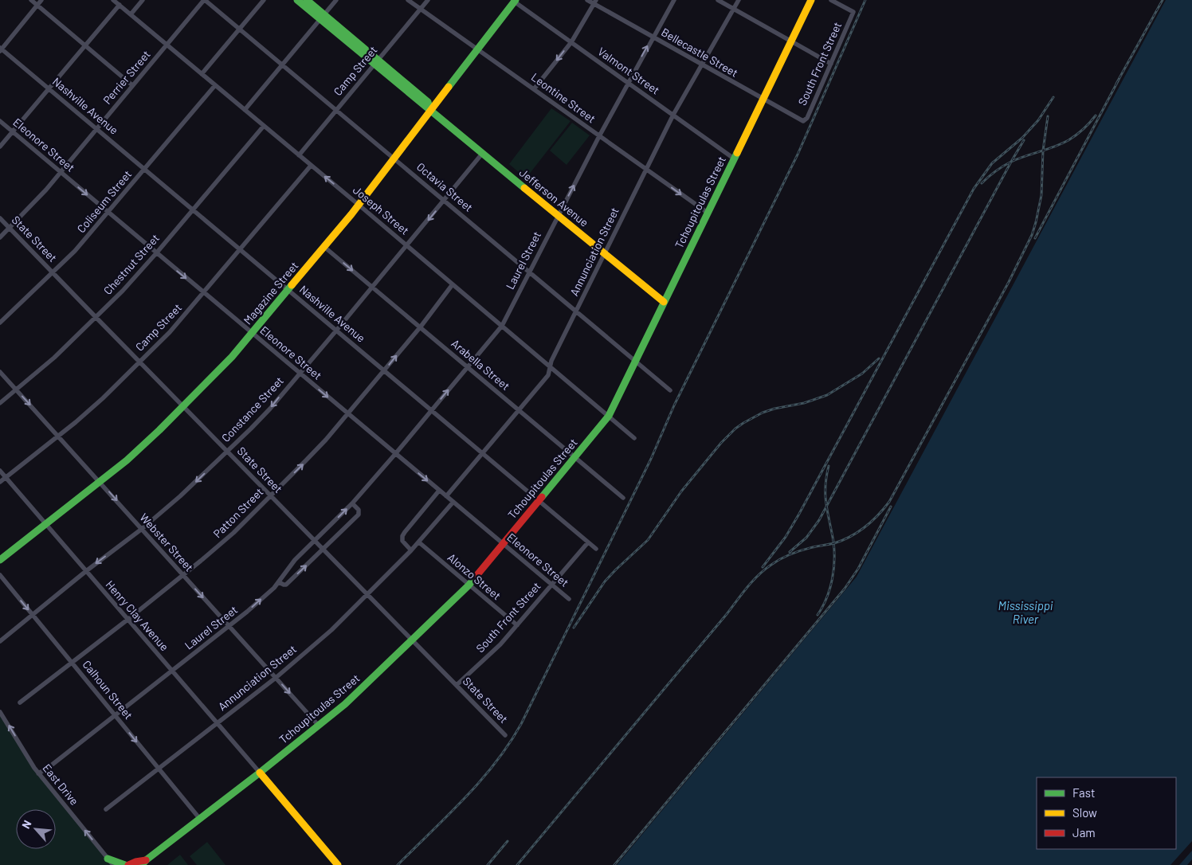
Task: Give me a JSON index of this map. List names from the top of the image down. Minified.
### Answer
{"streets":{"street":["Bellecastle Street","South Front Street","Camp Street","Valmont Street","Perrier Street","Leontine Street","Nashville Avenue","Eleonore Street","Octavia Street","Jefferson Avenue","Coliseum Street","Tchoupitoulas Street","Joseph Street","State Street","Annunciation Street","Laurel Street","Chestnut Street","Magazine Street","Arabella Street","Constance Street","Patton Street","Webster Street","Alonzo Street","Henry Clay Avenue","Calhoun Street","East Drive"]},"crossings":[["Bellecastle Street","South Front Street"],["Bellecastle Street","Tchoupitoulas Street"],["Bellecastle Street","Annunciation Street"],["Bellecastle Street","Laurel Street"],["South Front Street","Nashville Avenue"],["South Front Street","Eleonore Street"],["South Front Street","State Street"],["South Front Street","Alonzo Street"],["Camp Street","Leontine Street"],["Camp Street","Nashville Avenue"],["Camp Street","Eleonore Street"],["Camp Street","Octavia Street"],["Camp Street","Jefferson Avenue"],["Camp Street","Joseph Street"],["Camp Street","State Street"],["Camp Street","Webster Street"],["Camp Street","Henry Clay Avenue"],["Valmont Street","Tchoupitoulas Street"],["Valmont Street","Annunciation Street"],["Valmont Street","Laurel Street"],["Valmont Street","Magazine Street"],["Perrier Street","Nashville Avenue"],["Perrier Street","Eleonore Street"],["Perrier Street","Octavia Street"],["Perrier Street","Joseph Street"],["Perrier Street","State Street"],["Leontine Street","Tchoupitoulas Street"],["Leontine Street","Annunciation Street"],["Leontine Street","Laurel Street"],["Leontine Street","Magazine Street"],["Nashville Avenue","Coliseum Street"],["Nashville Avenue","Tchoupitoulas Street"],["Nashville Avenue","Annunciation Street"],["Nashville Avenue","Laurel Street"],["Nashville Avenue","Chestnut Street"],["Nashville Avenue","Magazine Street"],["Nashville Avenue","Constance Street"],["Nashville Avenue","Patton Street"],["Eleonore Street","Coliseum Street"],["Eleonore Street","Tchoupitoulas Street"],["Eleonore Street","Annunciation Street"],["Eleonore Street","Laurel Street"],["Eleonore Street","Chestnut Street"],["Eleonore Street","Magazine Street"],["Eleonore Street","Constance Street"],["Eleonore Street","Patton Street"],["Octavia Street","Tchoupitoulas Street"],["Octavia Street","Annunciation Street"],["Octavia Street","Laurel Street"],["Octavia Street","Magazine Street"],["Octavia Street","Constance Street"],["Jefferson Avenue","Tchoupitoulas Street"],["Jefferson Avenue","Annunciation Street"],["Jefferson Avenue","Laurel Street"],["Jefferson Avenue","Magazine Street"],["Jefferson Avenue","Constance Street"],["Coliseum Street","Joseph Street"],["Coliseum Street","State Street"],["Tchoupitoulas Street","Joseph Street"],["Tchoupitoulas Street","State Street"],["Tchoupitoulas Street","Arabella Street"],["Tchoupitoulas Street","Webster Street"],["Tchoupitoulas Street","Alonzo Street"],["Tchoupitoulas Street","Henry Clay Avenue"],["Tchoupitoulas Street","Calhoun Street"],["Joseph Street","Annunciation Street"],["Joseph Street","Laurel Street"],["Joseph Street","Chestnut Street"],["Joseph Street","Magazine Street"],["Joseph Street","Constance Street"],["Joseph Street","Patton Street"],["State Street","Annunciation Street"],["State Street","Laurel Street"],["State Street","Chestnut Street"],["State Street","Magazine Street"],["State Street","Constance Street"],["State Street","Patton Street"],["Annunciation Street","Arabella Street"],["Annunciation Street","Webster Street"],["Annunciation Street","Alonzo Street"],["Annunciation Street","Henry Clay Avenue"],["Annunciation Street","Calhoun Street"],["Laurel Street","Arabella Street"],["Laurel Street","Webster Street"],["Laurel Street","Henry Clay Avenue"],["Laurel Street","Calhoun Street"],["Laurel Street","East Drive"],["Chestnut Street","Webster Street"],["Magazine Street","Arabella Street"],["Magazine Street","Webster Street"],["Magazine Street","Henry Clay Avenue"],["Arabella Street","Constance Street"],["Arabella Street","Patton Street"],["Constance Street","Webster Street"],["Constance Street","Henry Clay Avenue"],["Constance Street","Calhoun Street"],["Patton Street","Webster Street"],["Patton Street","Henry Clay Avenue"],["Patton Street","Calhoun Street"]],"one_way":["Constance Street","Webster Street","Calhoun Street","East Drive"],"water":["Mississippi River"],"legend":["Fast","Slow","Jam"],"north":"top left"}
